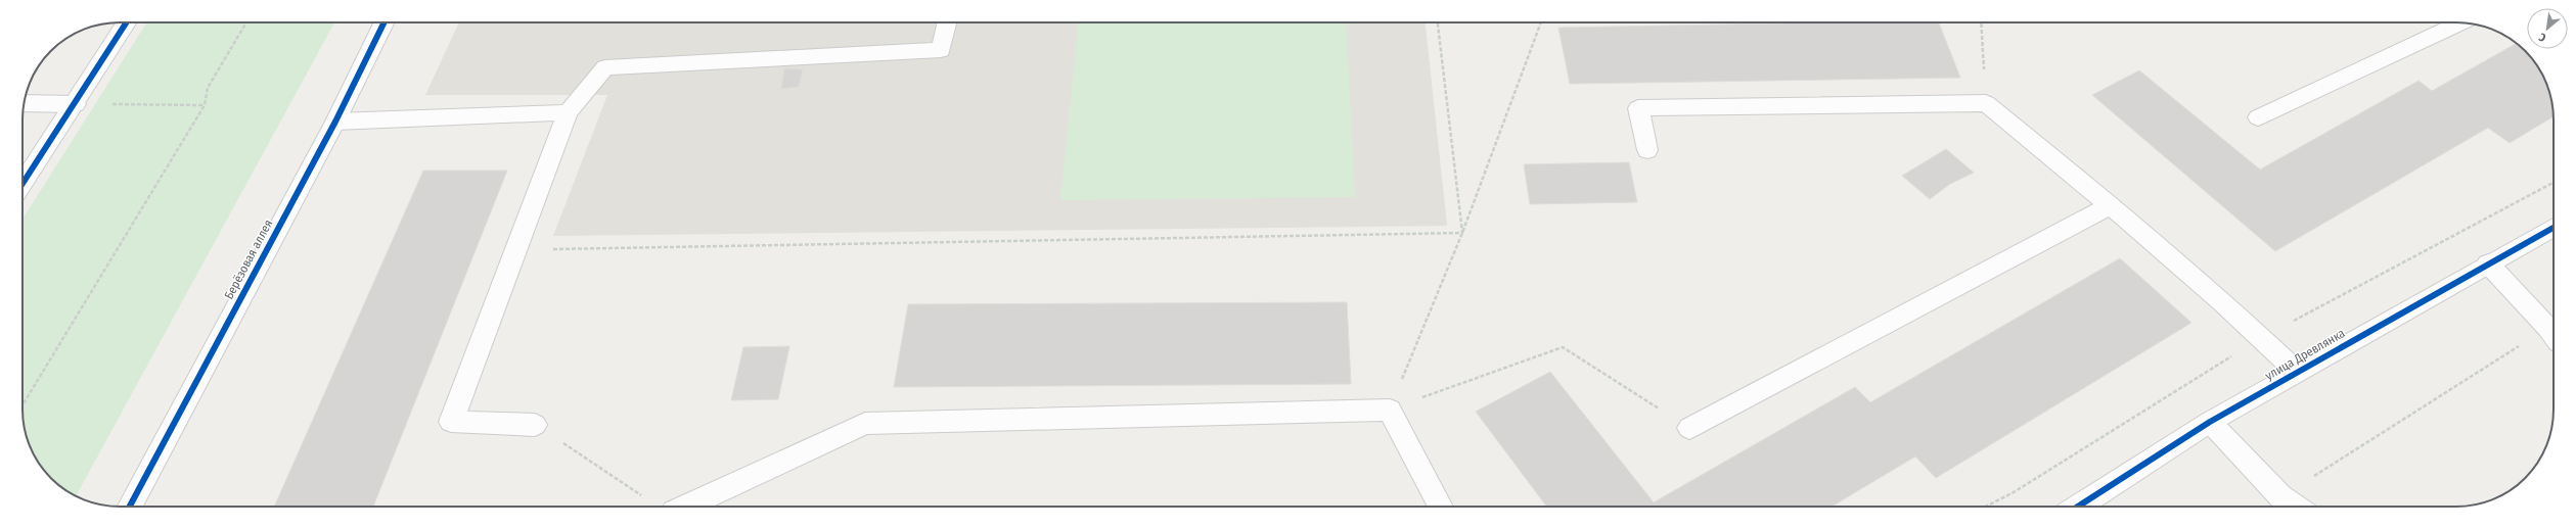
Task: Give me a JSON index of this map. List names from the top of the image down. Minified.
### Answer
{"streets":{"street":["Берёзовая аллея","улица Древлянка"]},"north":"bottom left"}
